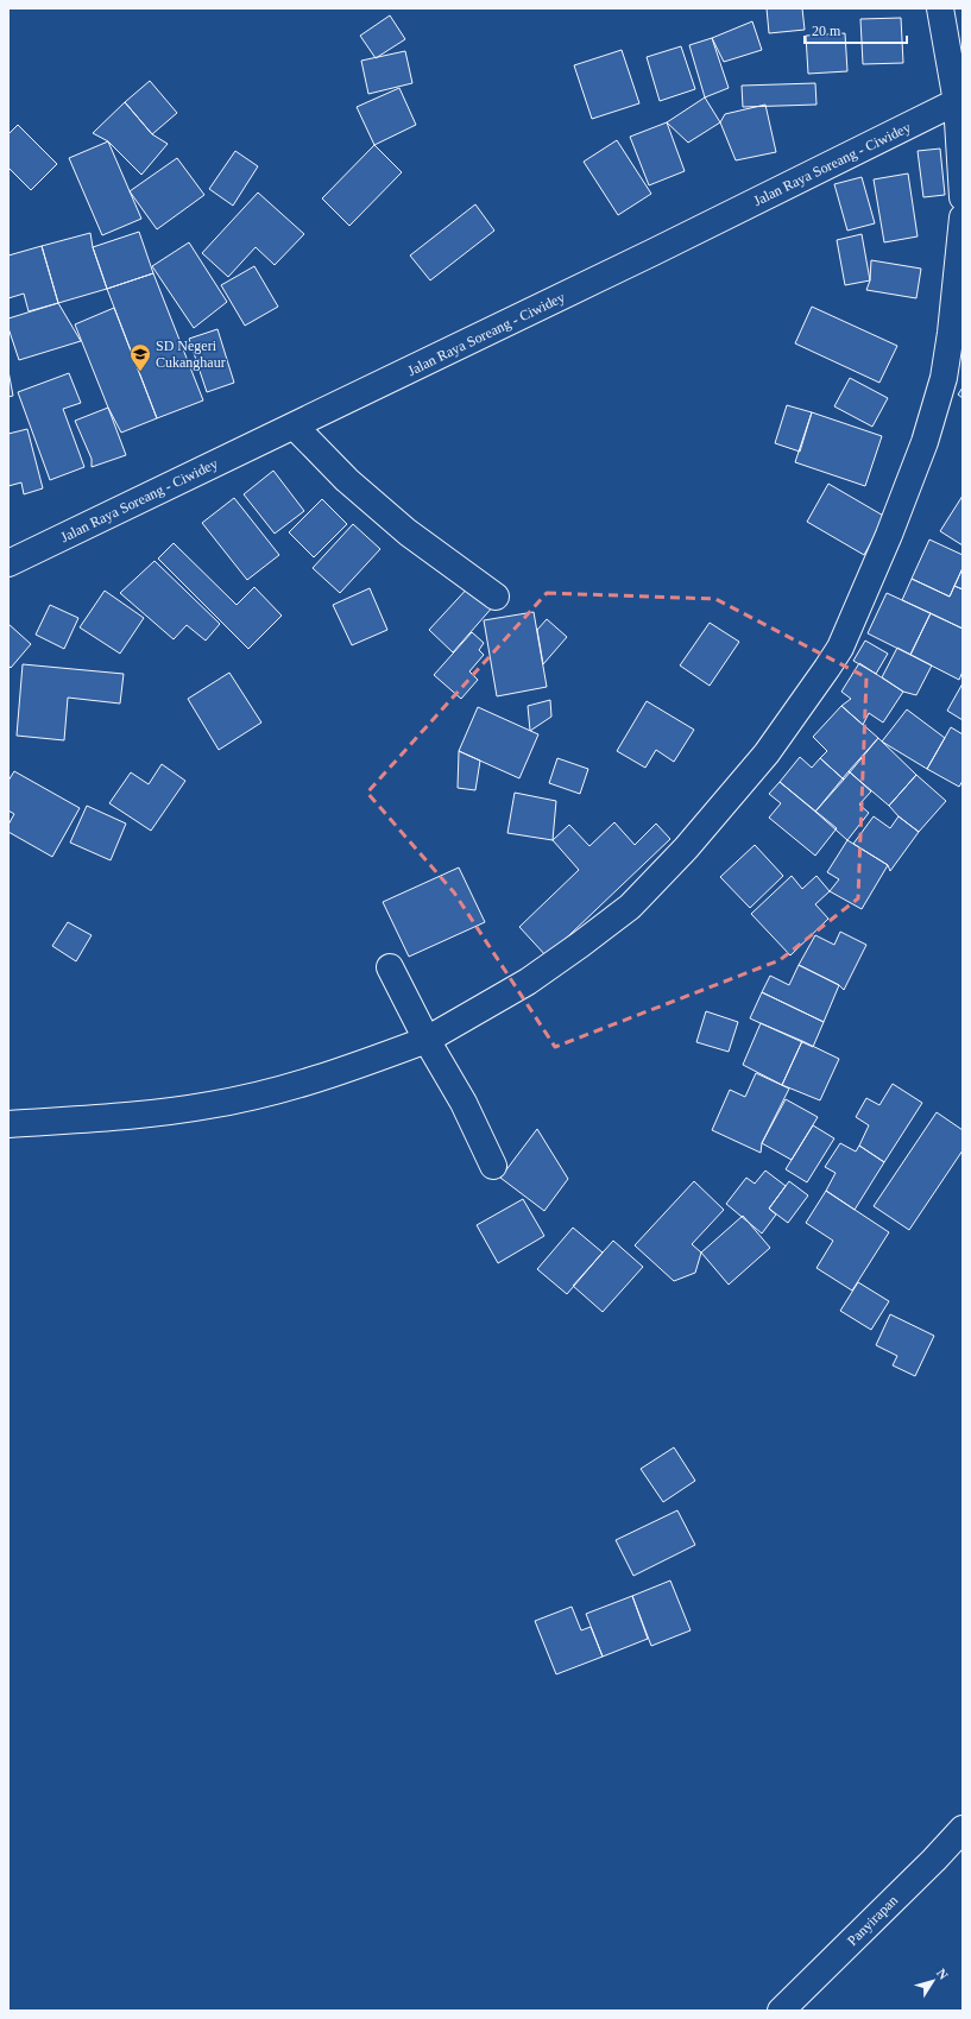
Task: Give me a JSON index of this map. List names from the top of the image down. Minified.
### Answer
{"streets":{"main road":["Jalan Raya Soreang - Ciwidey","Panyirapan"]},"places":{"school or university":["SD Negeri Cukanghaur"]},"scale_bar":"20 m","north":"top right"}
